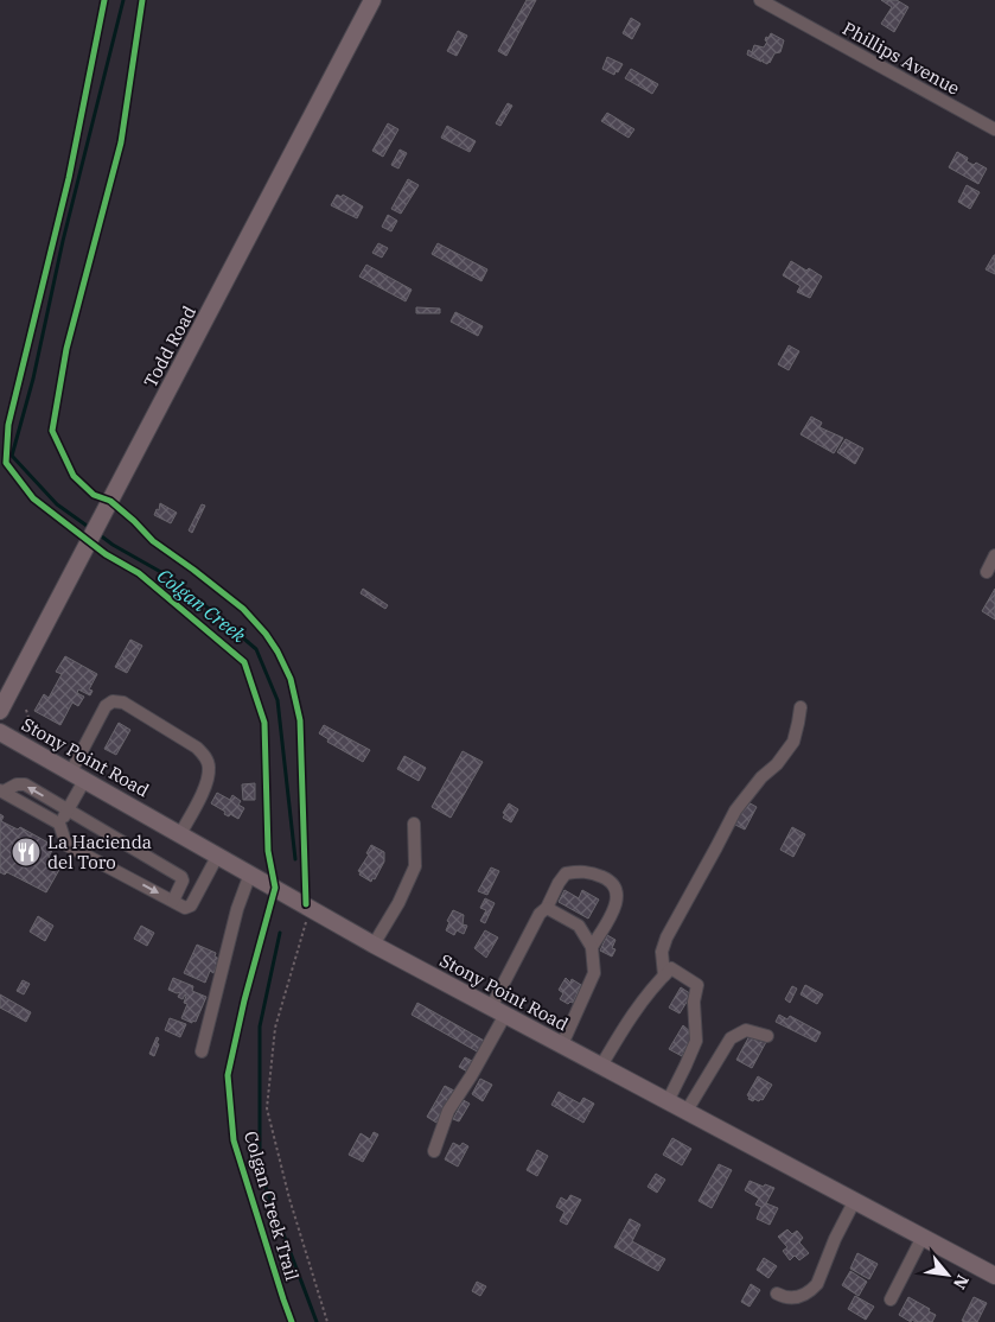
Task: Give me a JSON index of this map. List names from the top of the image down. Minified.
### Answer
{"streets":{"main road":["Todd Road","Stony Point Road"],"street":["Phillips Avenue"],"cycle path":["Colgan Creek Trail"]},"water":["Colgan Creek"],"places":{"restaurant":["La Hacienda del Toro"]},"north":"bottom right"}
